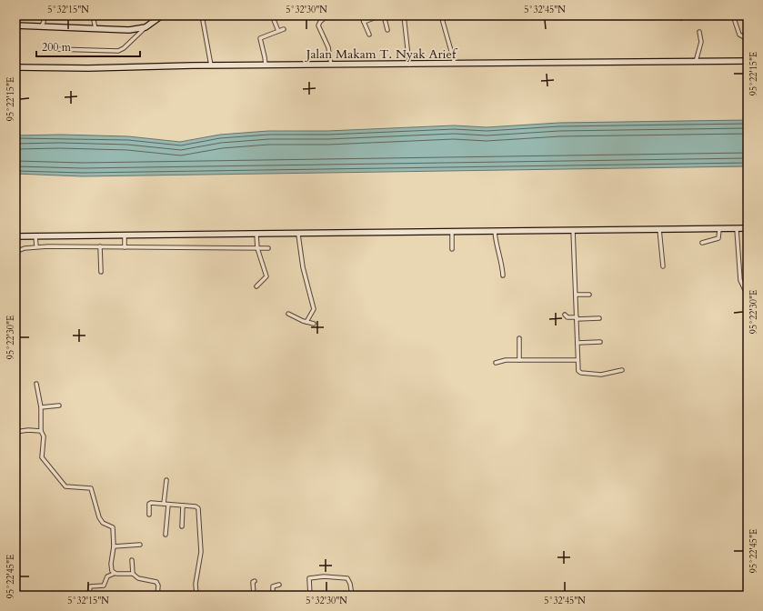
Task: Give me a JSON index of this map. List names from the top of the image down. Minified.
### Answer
{"streets":{"street":["Jalan Makam T. Nyak Arief"]},"scale_bar":"200 m","coordinates":["5°32'15\"N","5°32'30\"N","5°32'45\"N","95°22'15\"E","95°22'30\"E","95°22'45\"E"]}
